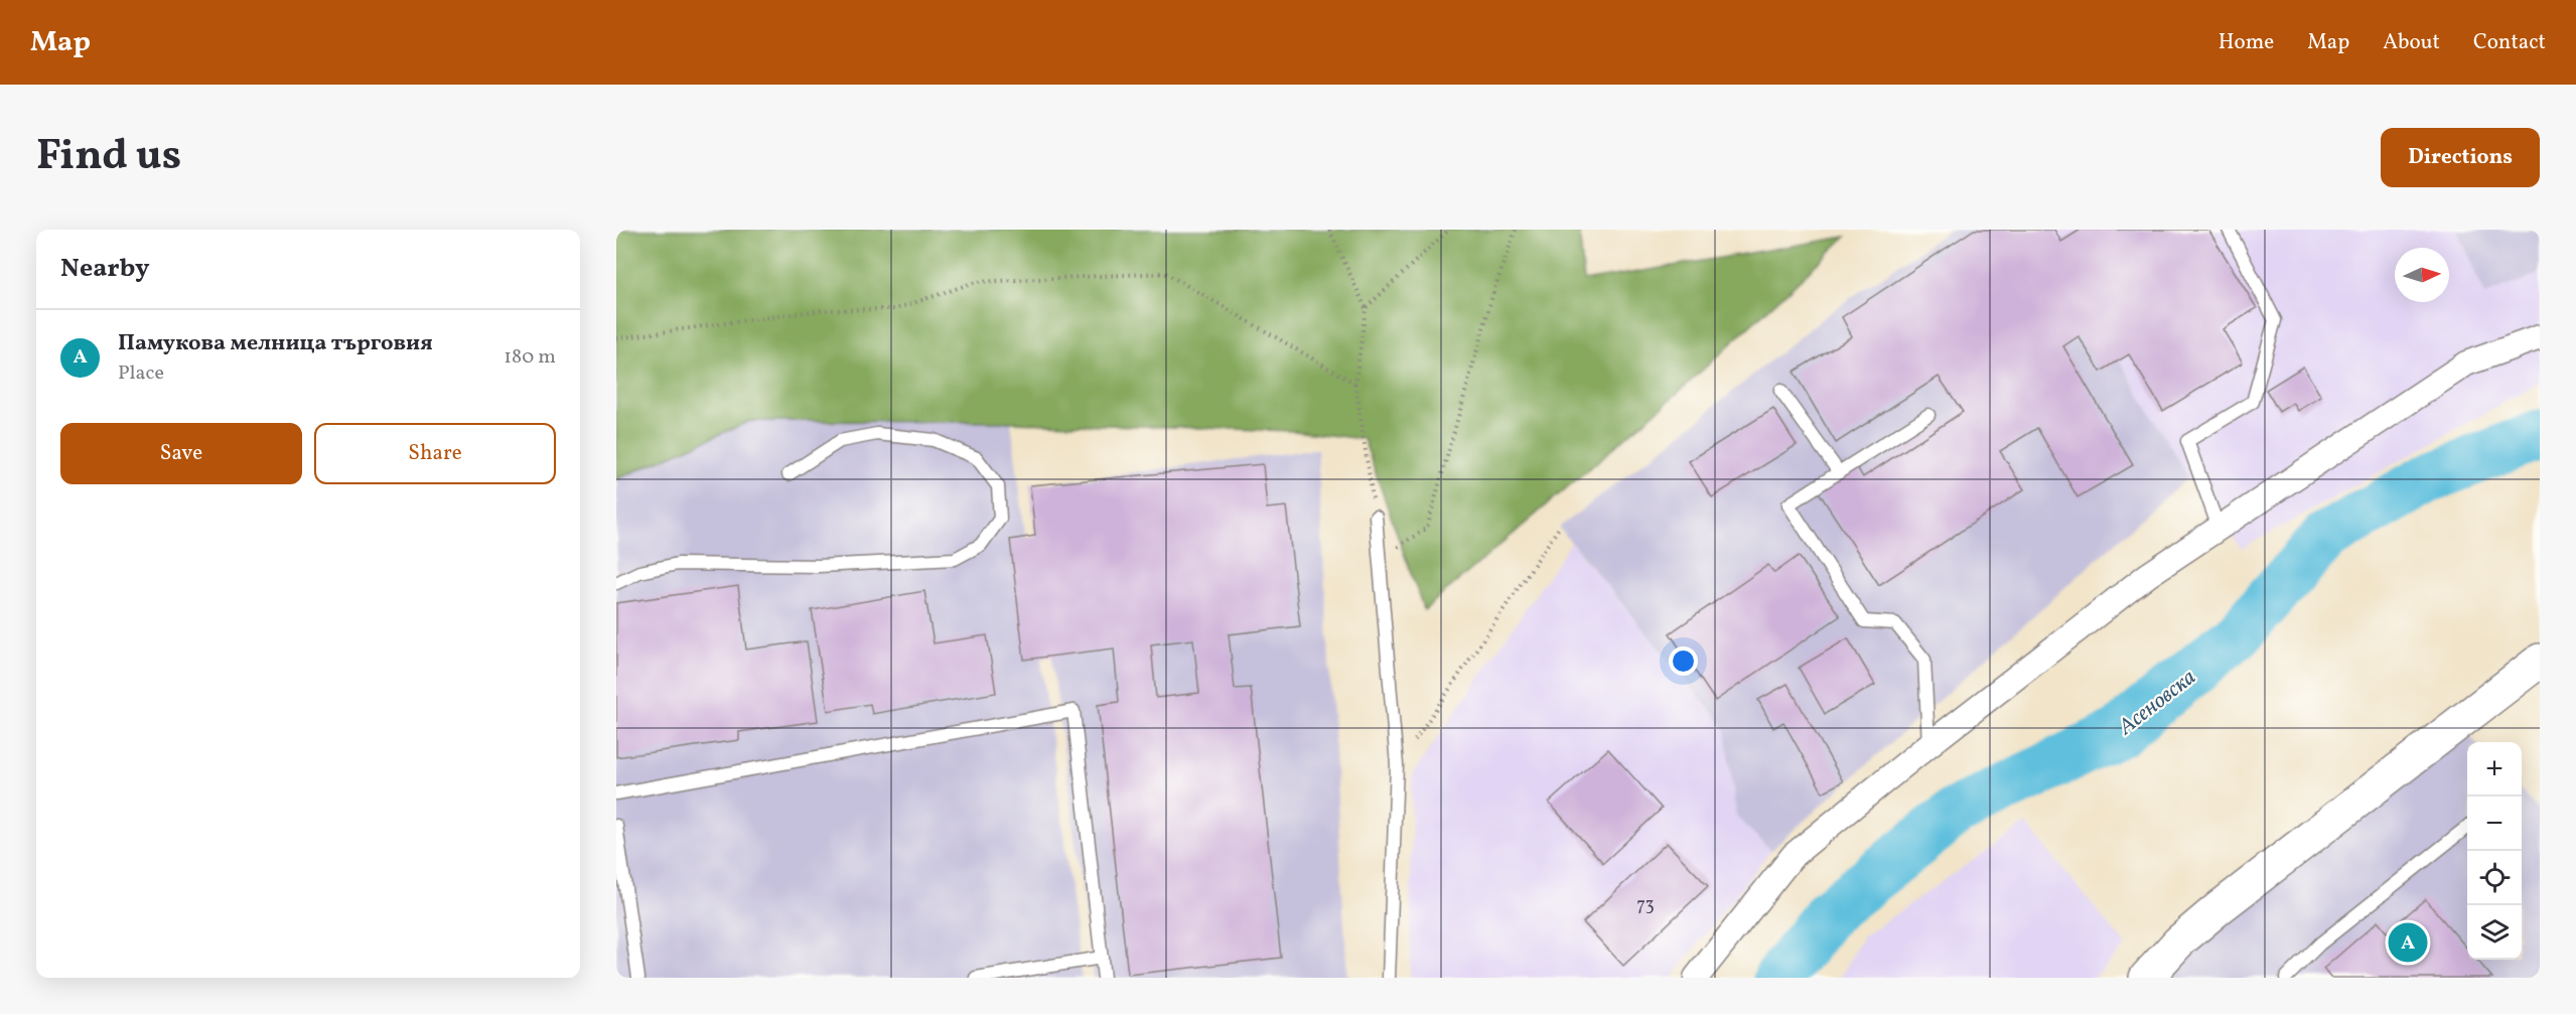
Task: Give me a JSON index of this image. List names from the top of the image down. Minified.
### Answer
{"water":["Асеновска"],"house_numbers":["73"],"north":"right","page":{"header":"Map","nav":["Home","Map","About","Contact"],"title":"Find us","buttons":["Directions",["Save","Share"]],"heading":"Nearby","list":[{"mark":"A","name":"Памукова мелница търговия","note":"Place","value":"180 m"}],"map_buttons":["+","−"],"pins":"A"}}
